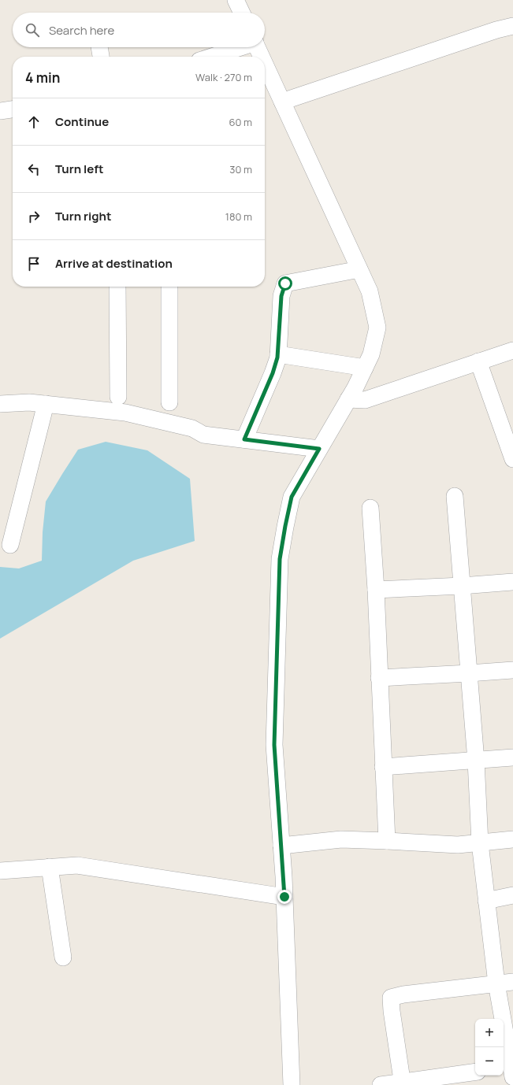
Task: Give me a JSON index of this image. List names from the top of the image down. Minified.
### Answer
{"page":{"search":"Search here","heading":["4 min","Walk · 270 m"],"list":[["Continue","60 m"],["Turn left","30 m"],["Turn right","180 m"],"Arrive at destination"],"map_buttons":["+","−"]}}
